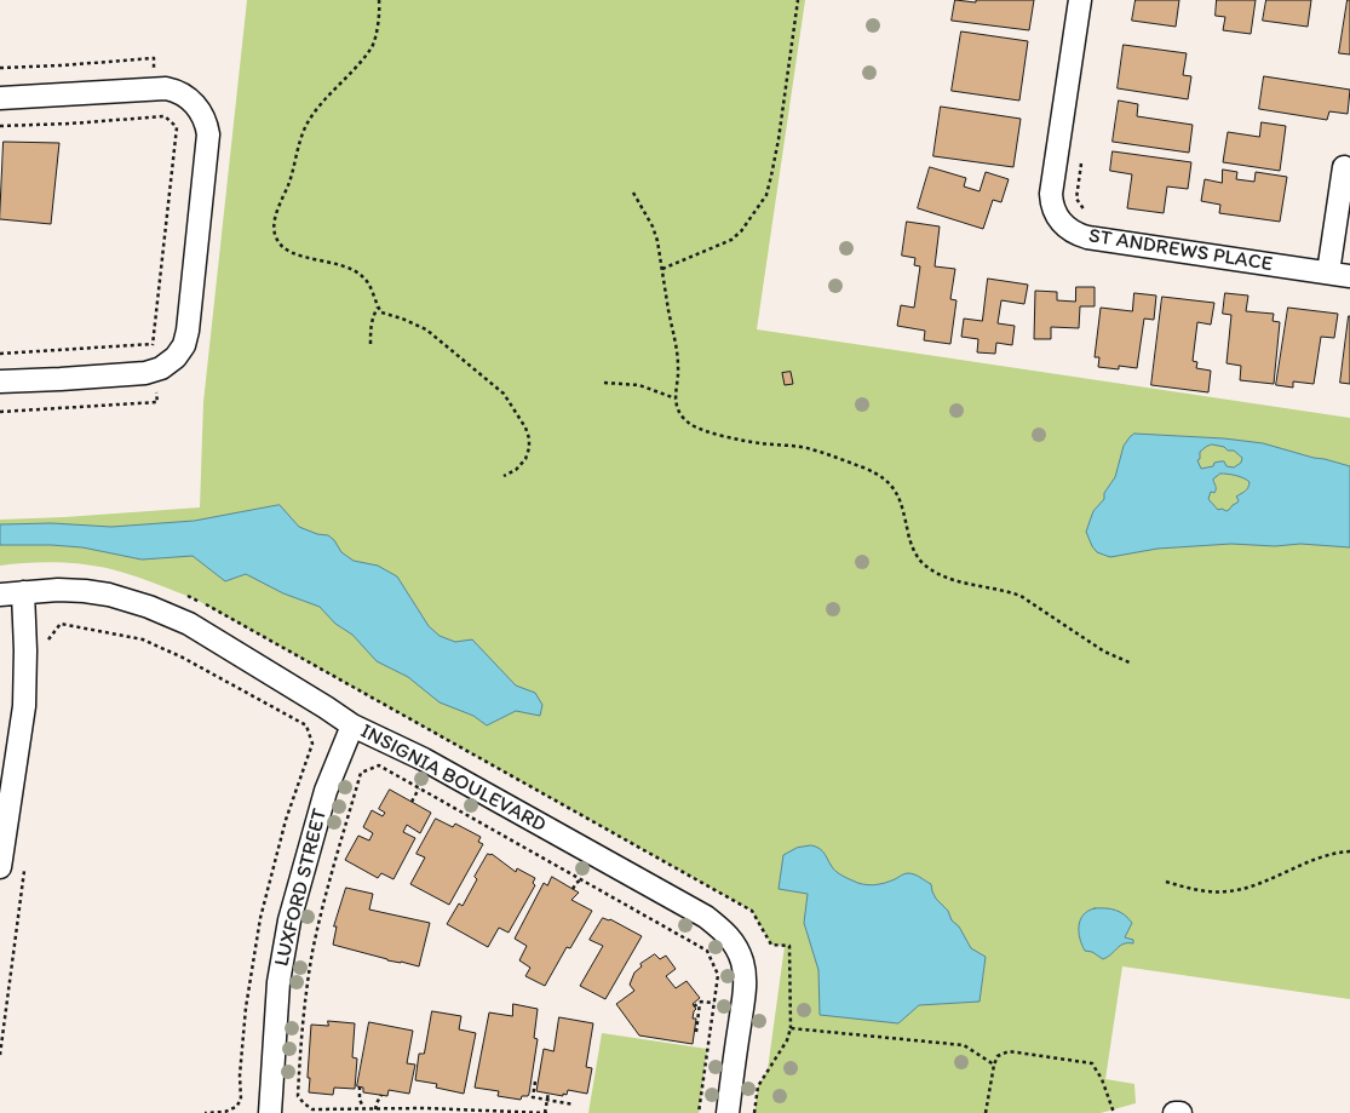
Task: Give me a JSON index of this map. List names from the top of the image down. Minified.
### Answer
{"streets":{"street":["ST ANDREWS PLACE","INSIGNIA BOULEVARD","LUXFORD STREET"]},"crossings":[["INSIGNIA BOULEVARD","LUXFORD STREET"]]}
